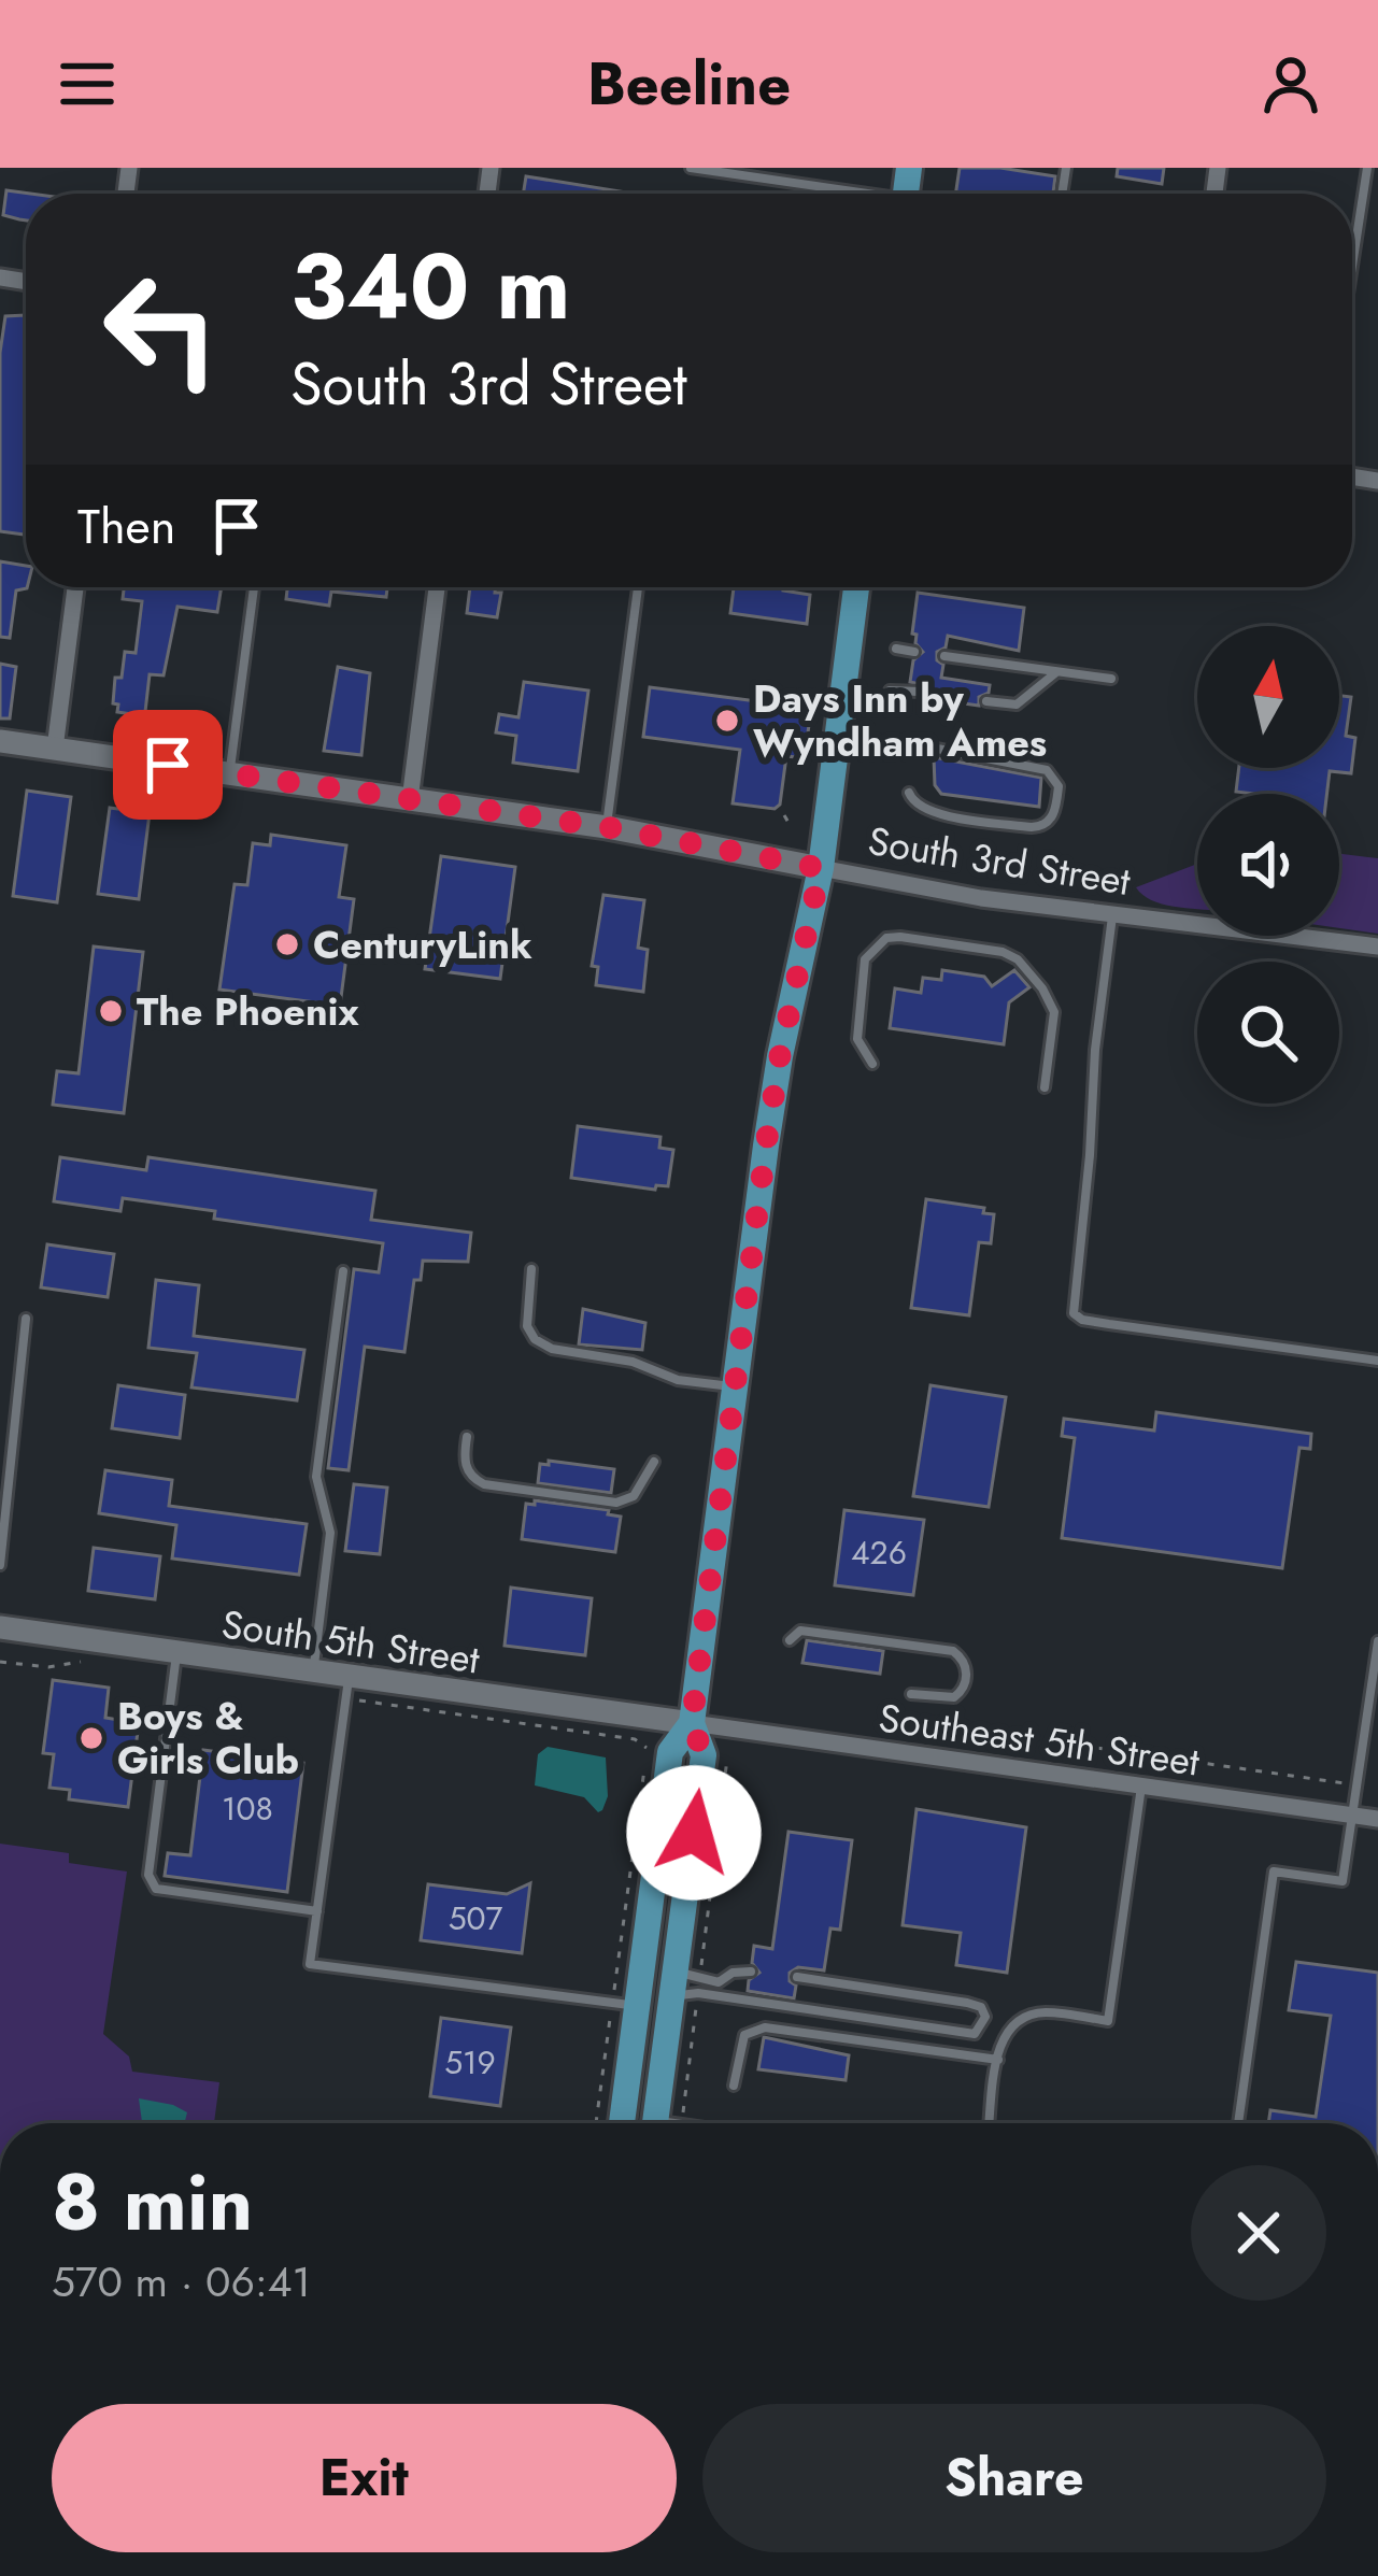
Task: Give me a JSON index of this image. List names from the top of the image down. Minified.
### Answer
{"streets":{"main road":["South 3rd Street","South 5th Street"],"street":["Southeast 5th Street"]},"crossings":[["South 5th Street","Southeast 5th Street"]],"places":["Days Inn by Wyndham Ames","CenturyLink","The Phoenix","Boys & Girls Club"],"house_numbers":["426","108","507","519"],"north":"top","page":{"header":"Beeline","turn":["340 m","South 3rd Street"],"then":"Then","heading":["8 min","570 m · 06:41"],"buttons":["Exit","Share"]}}
